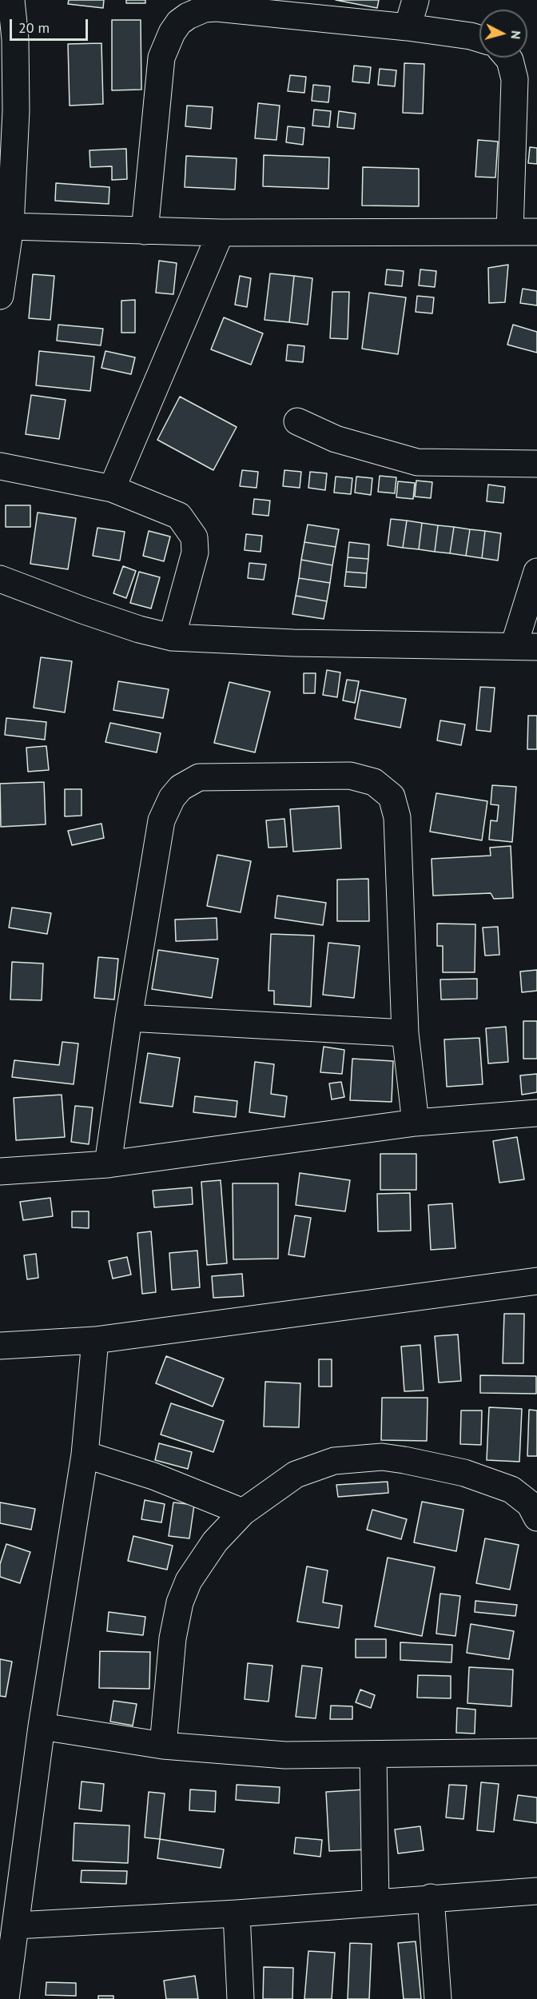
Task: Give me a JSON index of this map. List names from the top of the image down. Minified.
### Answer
{"scale_bar":"20 m","north":"right"}
